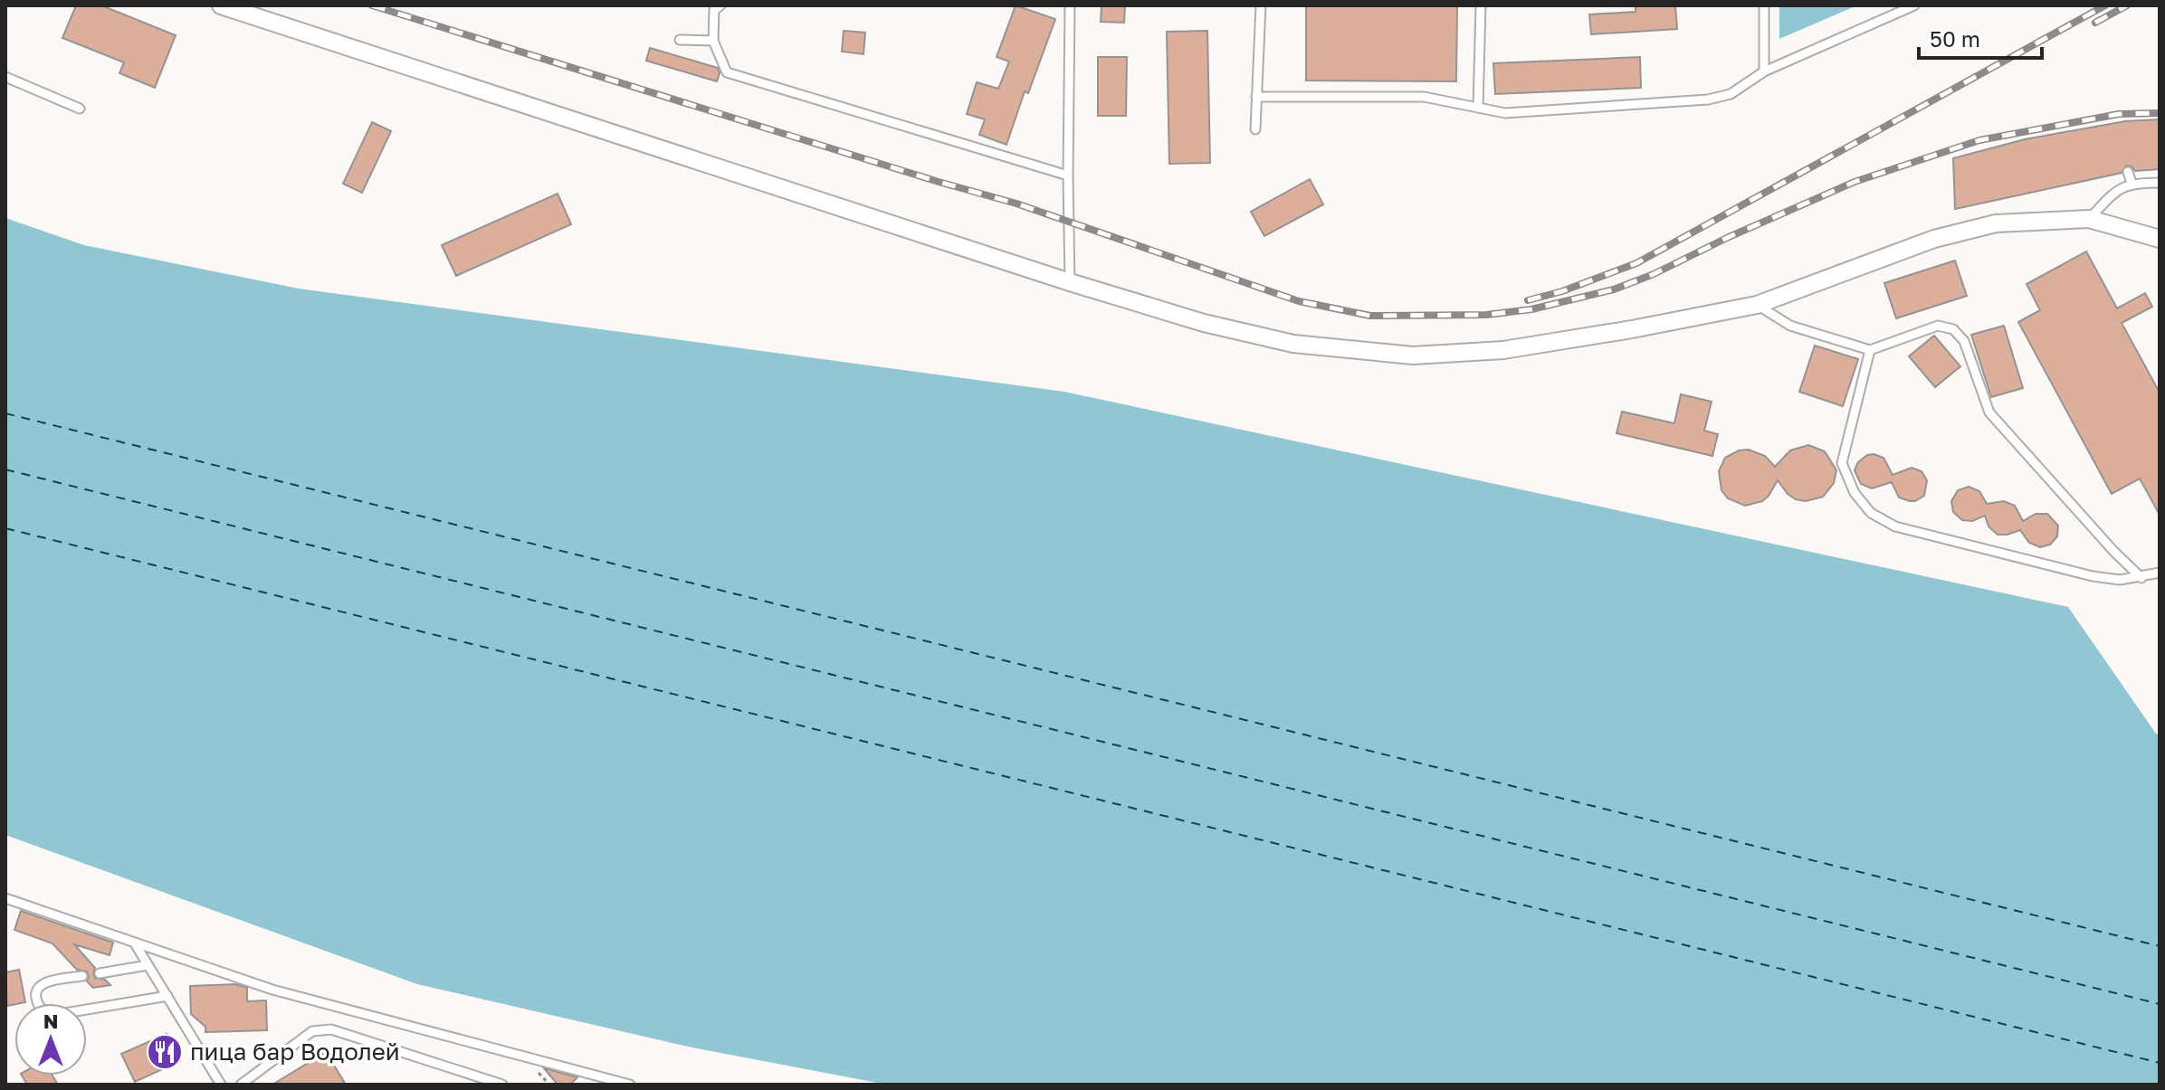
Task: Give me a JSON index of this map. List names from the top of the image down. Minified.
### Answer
{"places":{"restaurant":["пица бар Водолей"]},"scale_bar":"50 m","north":"top"}
